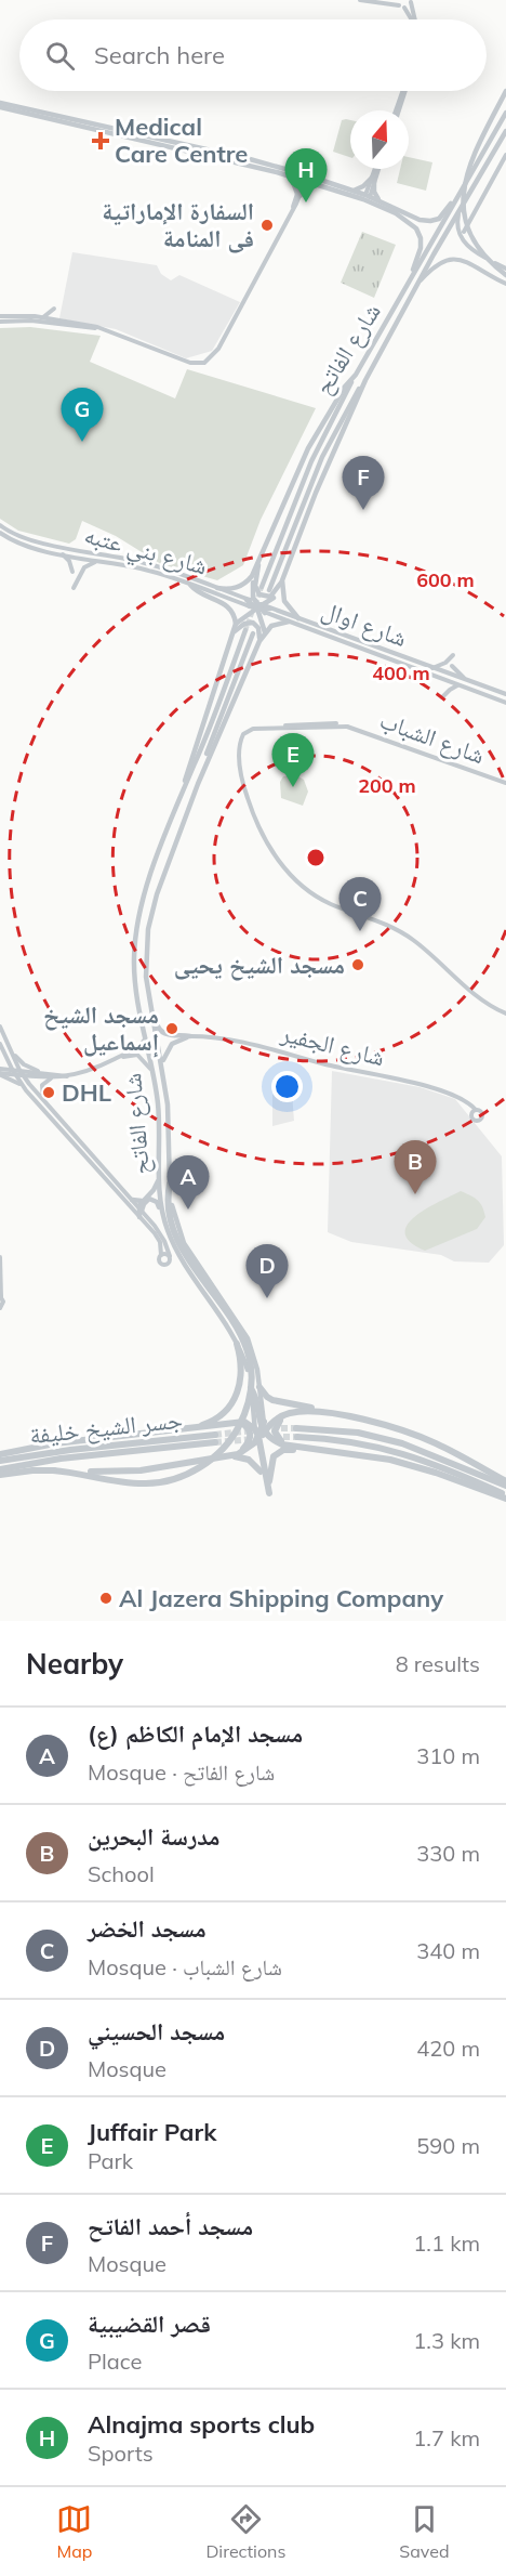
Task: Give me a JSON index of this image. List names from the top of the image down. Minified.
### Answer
{"streets":{"highway":["جسر الشيخ خليفة"],"main road":["شارع الفاتح"],"street":["شارع بني عتبه","شارع اوال","شارع الشباب","شارع الجفير"]},"crossings":[["شارع الفاتح","شارع بني عتبه"],["شارع بني عتبه","شارع اوال"]],"places":{"health":["Medical Care Centre"],"other":["السفارة الإماراتية فى المنامة","مسجد الشيخ يحيى","مسجد الشيخ إسماعيل","DHL","Al Jazera Shipping Company"]},"north":"top","page":{"search":"Search here","pins":["H","G","F","E","C","B","A","D"],"heading":["Nearby","8 results"],"list":[{"mark":"A","name":"مسجد الإمام الكاظم (ع)","note":"Mosque · شارع الفاتح","value":"310 m"},{"mark":"B","name":"مدرسة البحرين","note":"School","value":"330 m"},{"mark":"C","name":"مسجد الخضر","note":"Mosque · شارع الشباب","value":"340 m"},{"mark":"D","name":"مسجد الحسيني","note":"Mosque","value":"420 m"},{"mark":"E","name":"Juffair Park","note":"Park","value":"590 m"},{"mark":"F","name":"مسجد أحمد الفاتح","note":"Mosque","value":"1.1 km"},{"mark":"G","name":"قصر القضيبية","note":"Place","value":"1.3 km"},{"mark":"H","name":"Alnajma sports club","note":"Sports","value":"1.7 km"}],"nav":["Map","Directions","Saved"]},"rings":["600 m","400 m","200 m"]}
